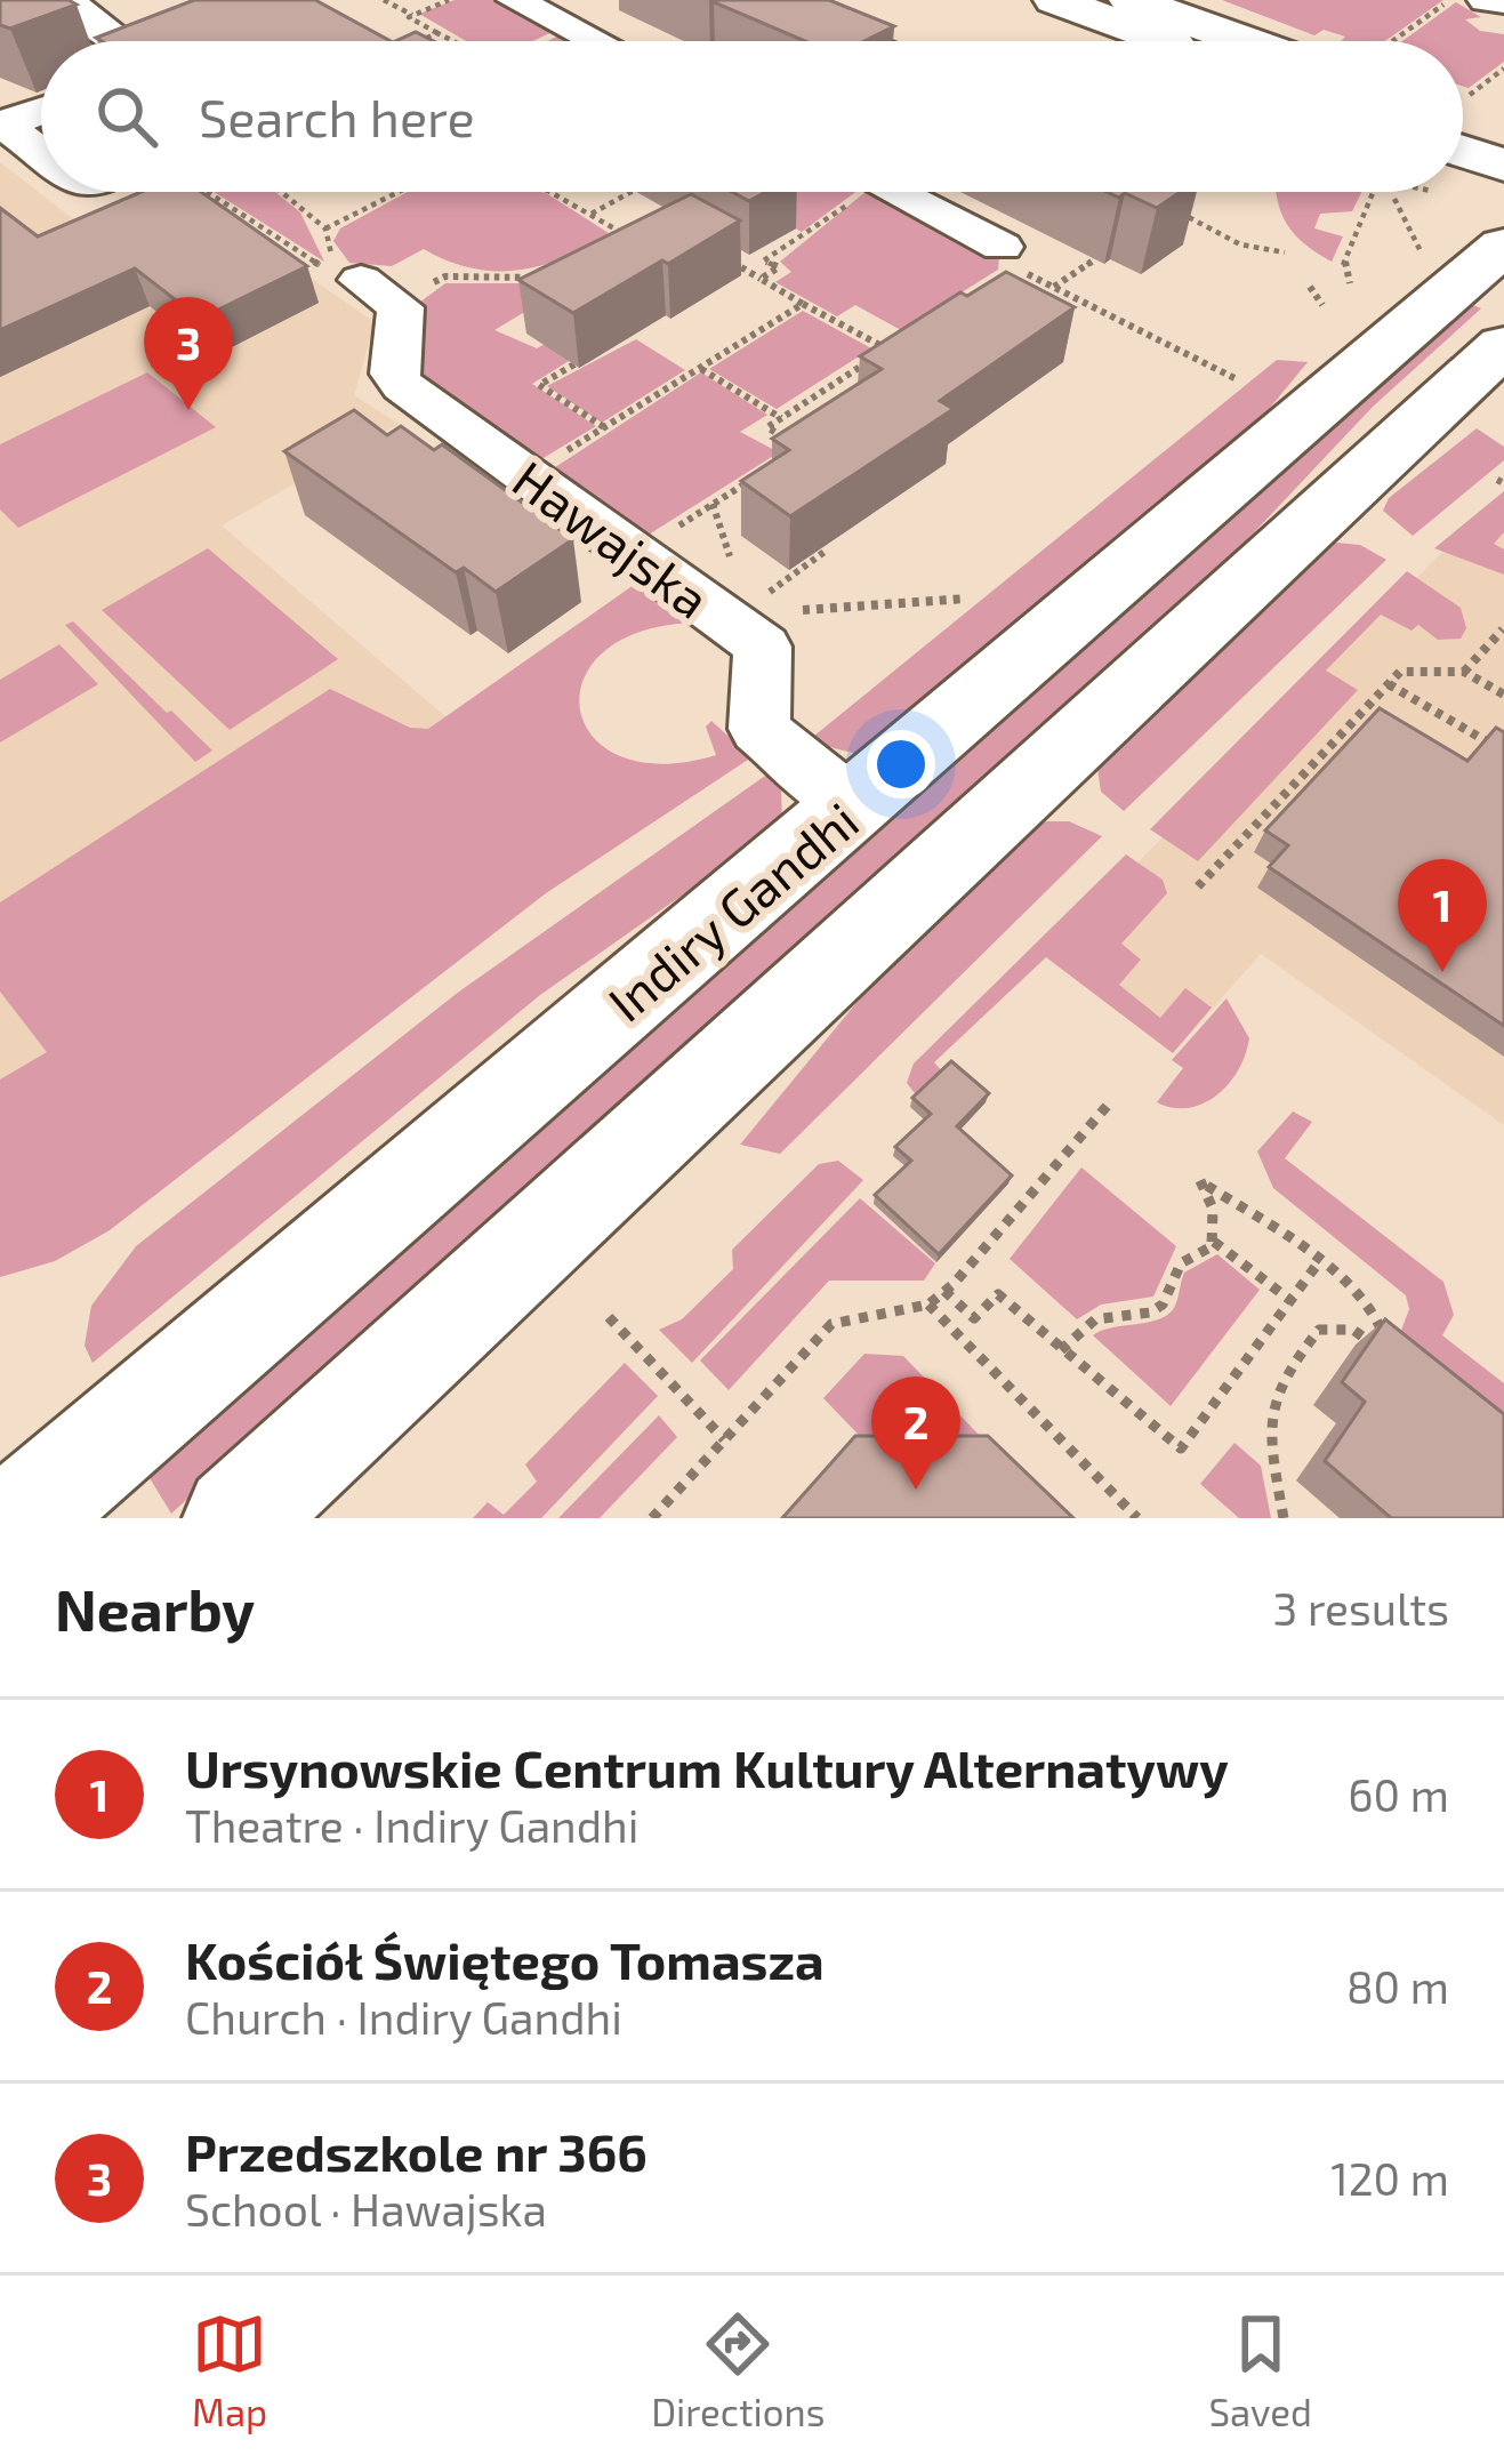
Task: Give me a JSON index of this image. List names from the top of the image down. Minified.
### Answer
{"streets":{"street":["Hawajska","Indiry Gandhi"]},"crossings":[["Hawajska","Indiry Gandhi"]],"page":{"search":"Search here","pins":["3","1","2"],"heading":["Nearby","3 results"],"list":[{"mark":"1","name":"Ursynowskie Centrum Kultury Alternatywy","note":"Theatre · Indiry Gandhi","value":"60 m"},{"mark":"2","name":"Kościół Świętego Tomasza","note":"Church · Indiry Gandhi","value":"80 m"},{"mark":"3","name":"Przedszkole nr 366","note":"School · Hawajska","value":"120 m"}],"nav":["Map","Directions","Saved"]}}
